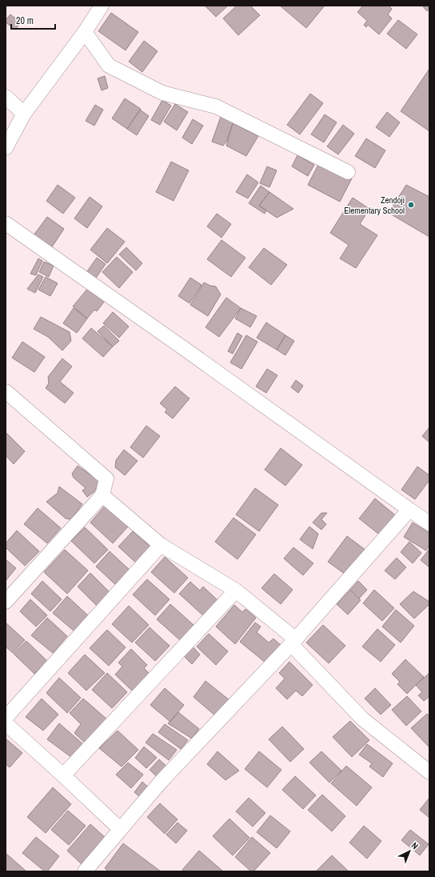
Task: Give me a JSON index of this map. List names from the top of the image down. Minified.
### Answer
{"places":["Zendoji Elementary School"],"scale_bar":"20 m","north":"top right"}
